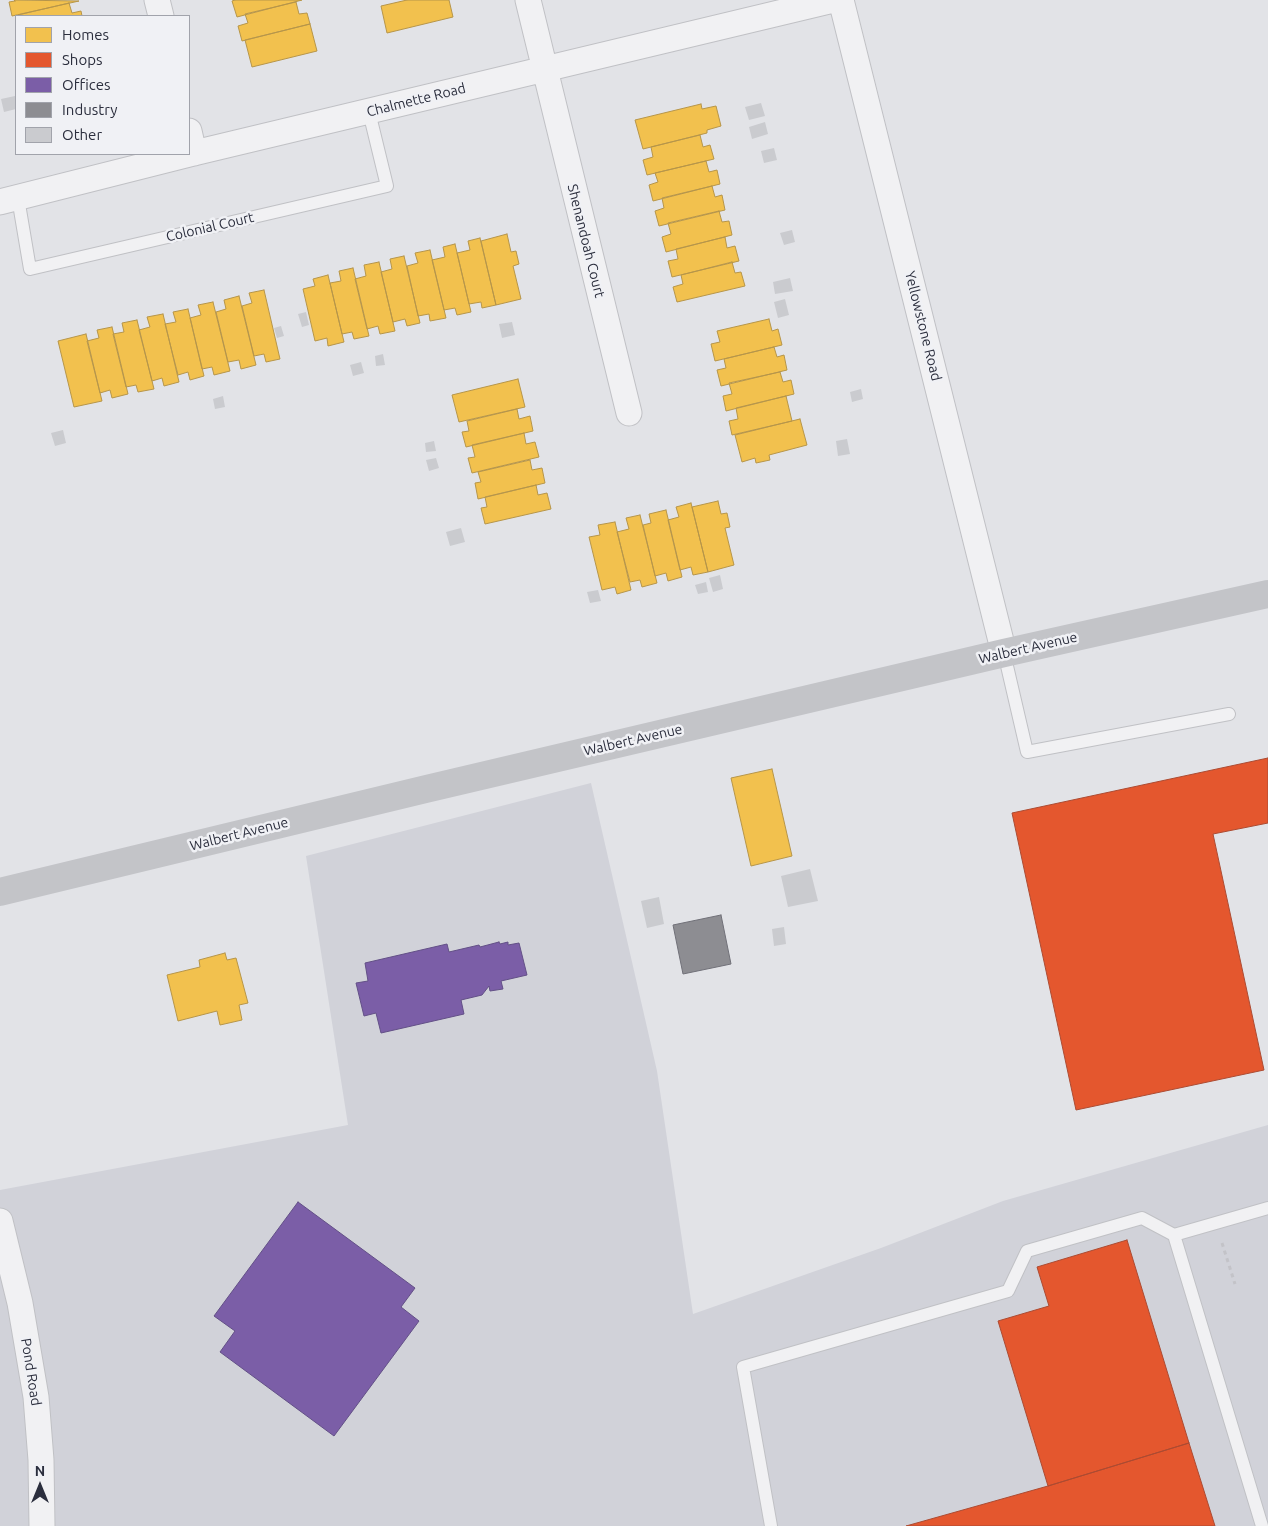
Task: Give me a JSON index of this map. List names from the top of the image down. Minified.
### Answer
{"streets":{"main road":["Walbert Avenue"],"street":["Chalmette Road","Shenandoah Court","Yellowstone Road","Pond Road"],"lane":["Colonial Court"]},"crossings":[["Chalmette Road","Colonial Court"],["Chalmette Road","Shenandoah Court"],["Yellowstone Road","Walbert Avenue"]],"legend":["Homes","Shops","Offices","Industry","Other"],"north":"top"}
